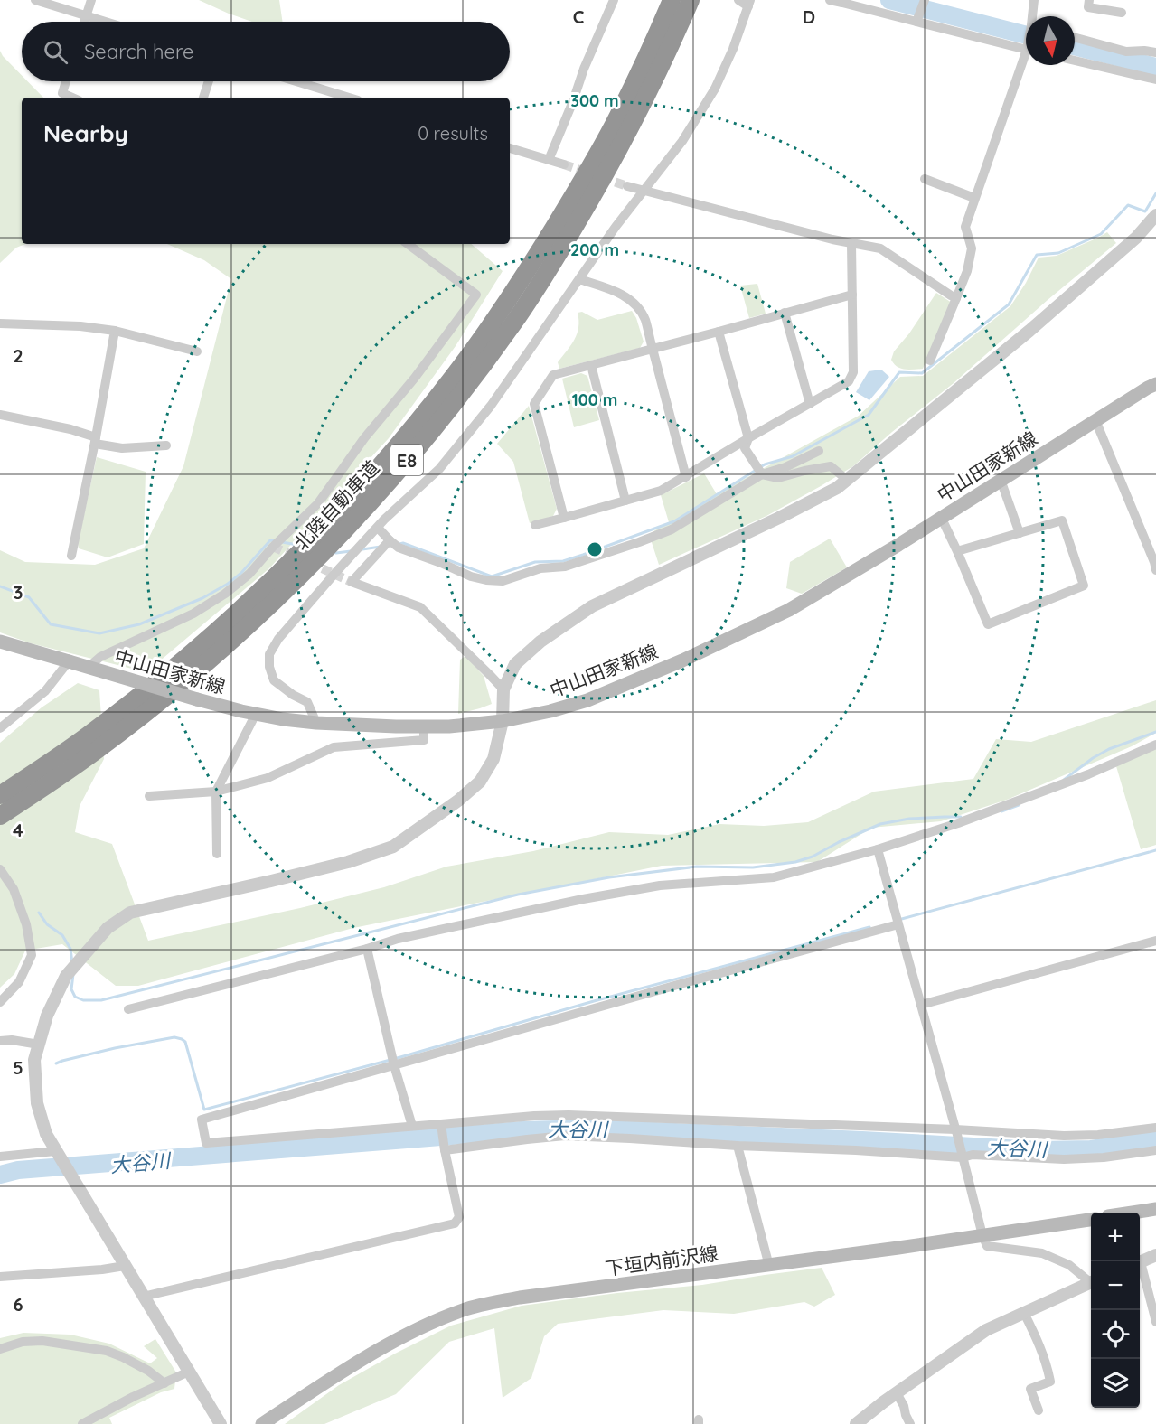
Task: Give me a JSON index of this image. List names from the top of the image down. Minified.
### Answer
{"streets":{"highway":["E8","北陸自動車道"],"main road":["中山田家新線","下垣内前沢線"]},"water":["大谷川"],"north":"bottom","page":{"search":"Search here","heading":["Nearby","0 results"],"map_buttons":["+","−"]},"grid":{"columns":["C","D"],"rows":["2","3","4","5","6"]},"rings":["300 m","200 m","100 m"]}
